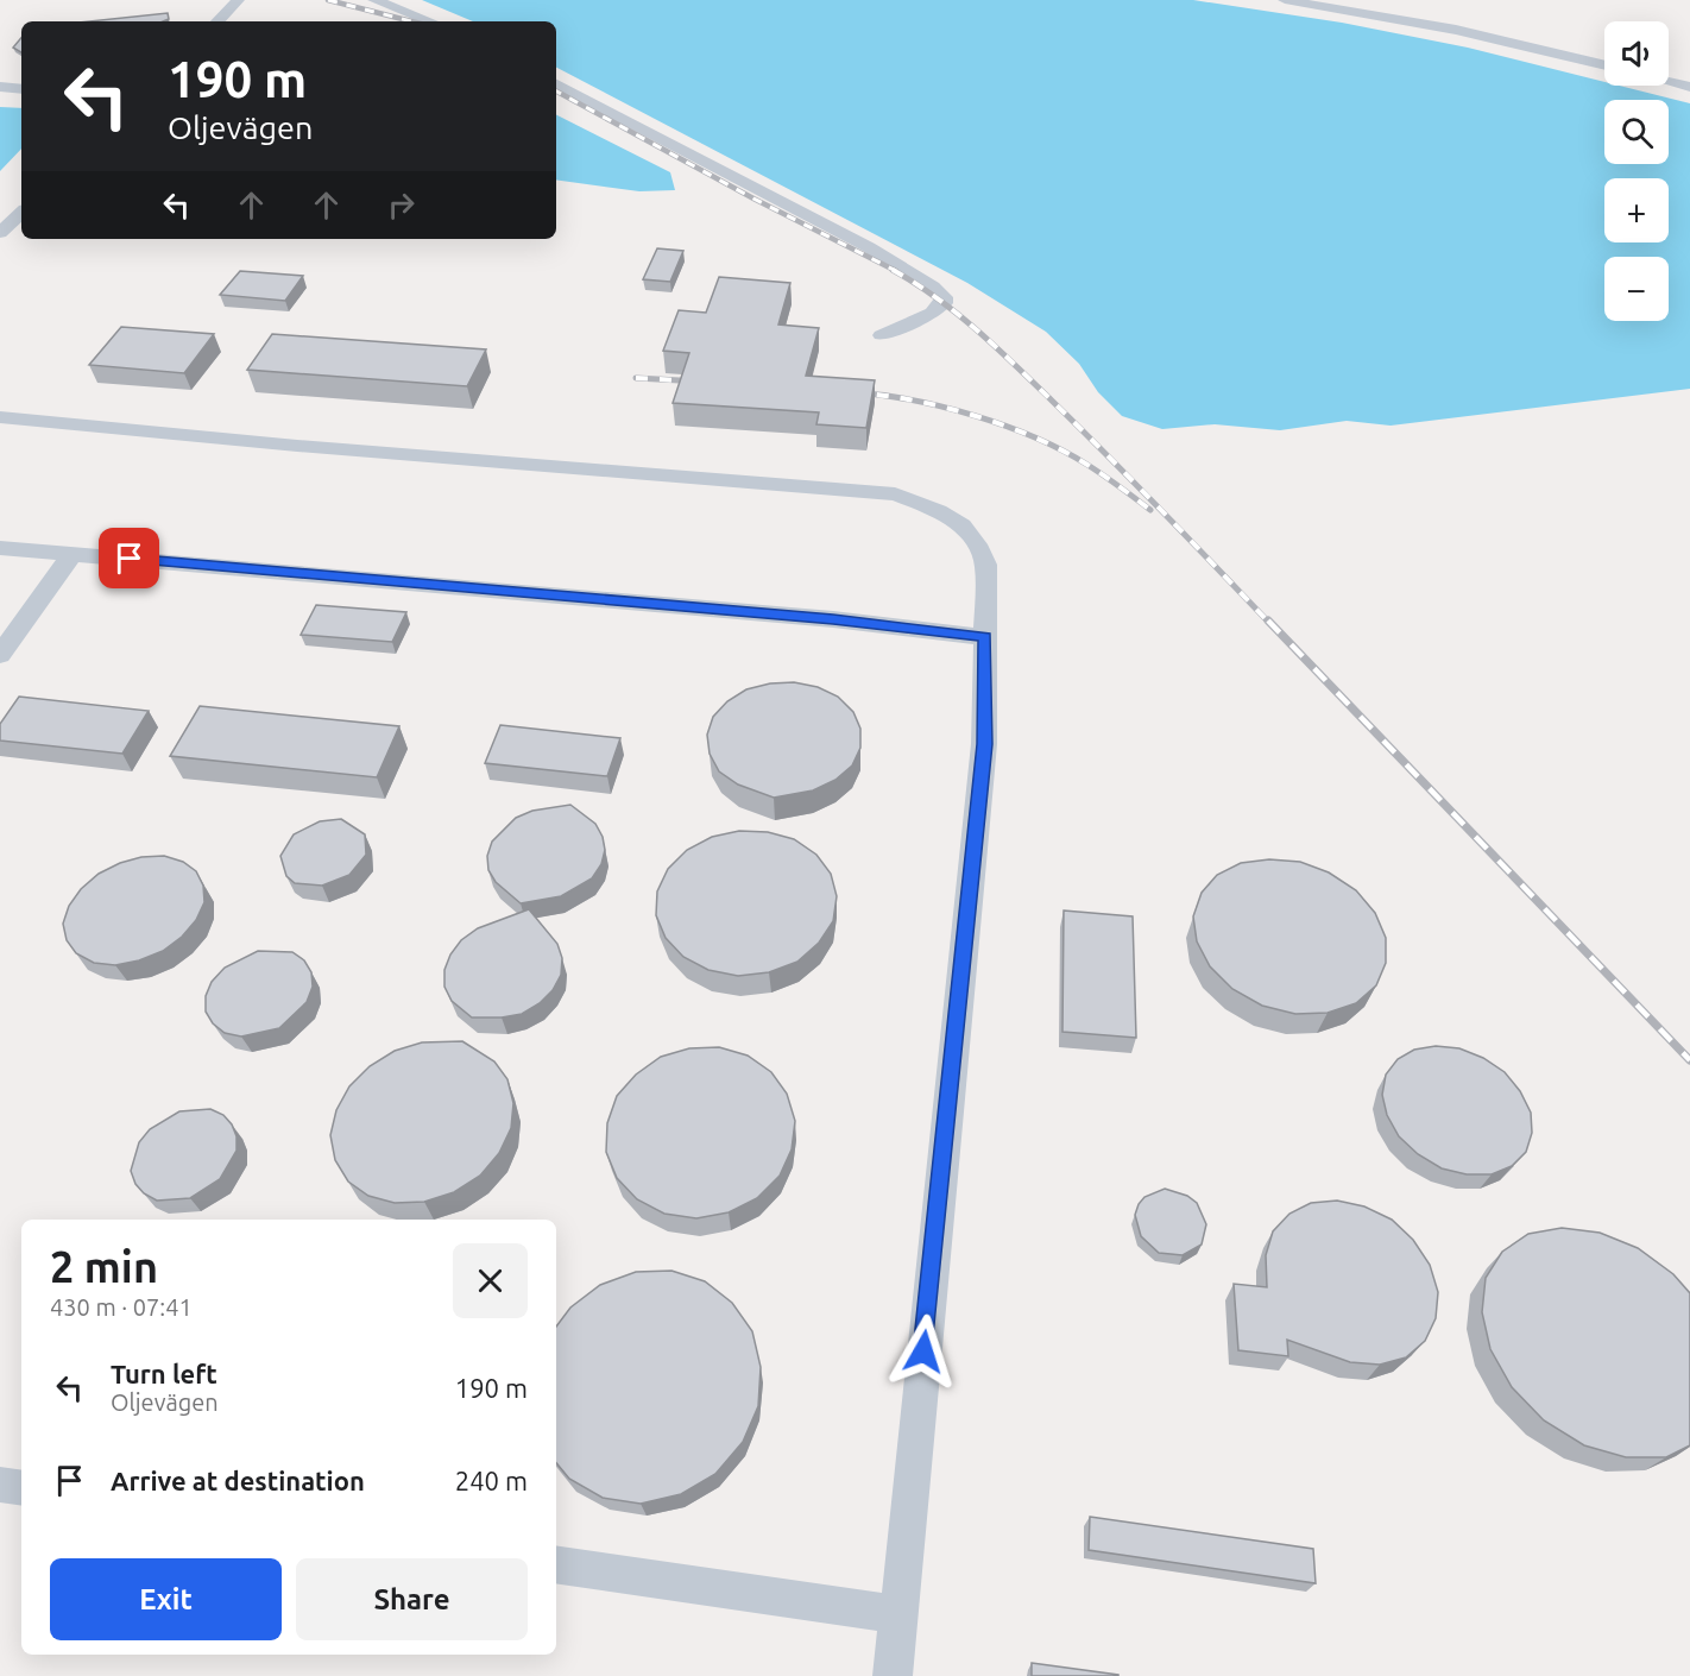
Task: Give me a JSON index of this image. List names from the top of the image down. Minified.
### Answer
{"page":{"map_buttons":["+","−"],"turn":["190 m","Oljevägen"],"heading":["2 min","430 m · 07:41"],"list":[{"name":"Turn left","note":"Oljevägen","value":"190 m"},{"name":"Arrive at destination","value":"240 m"}],"buttons":["Exit","Share"]}}
